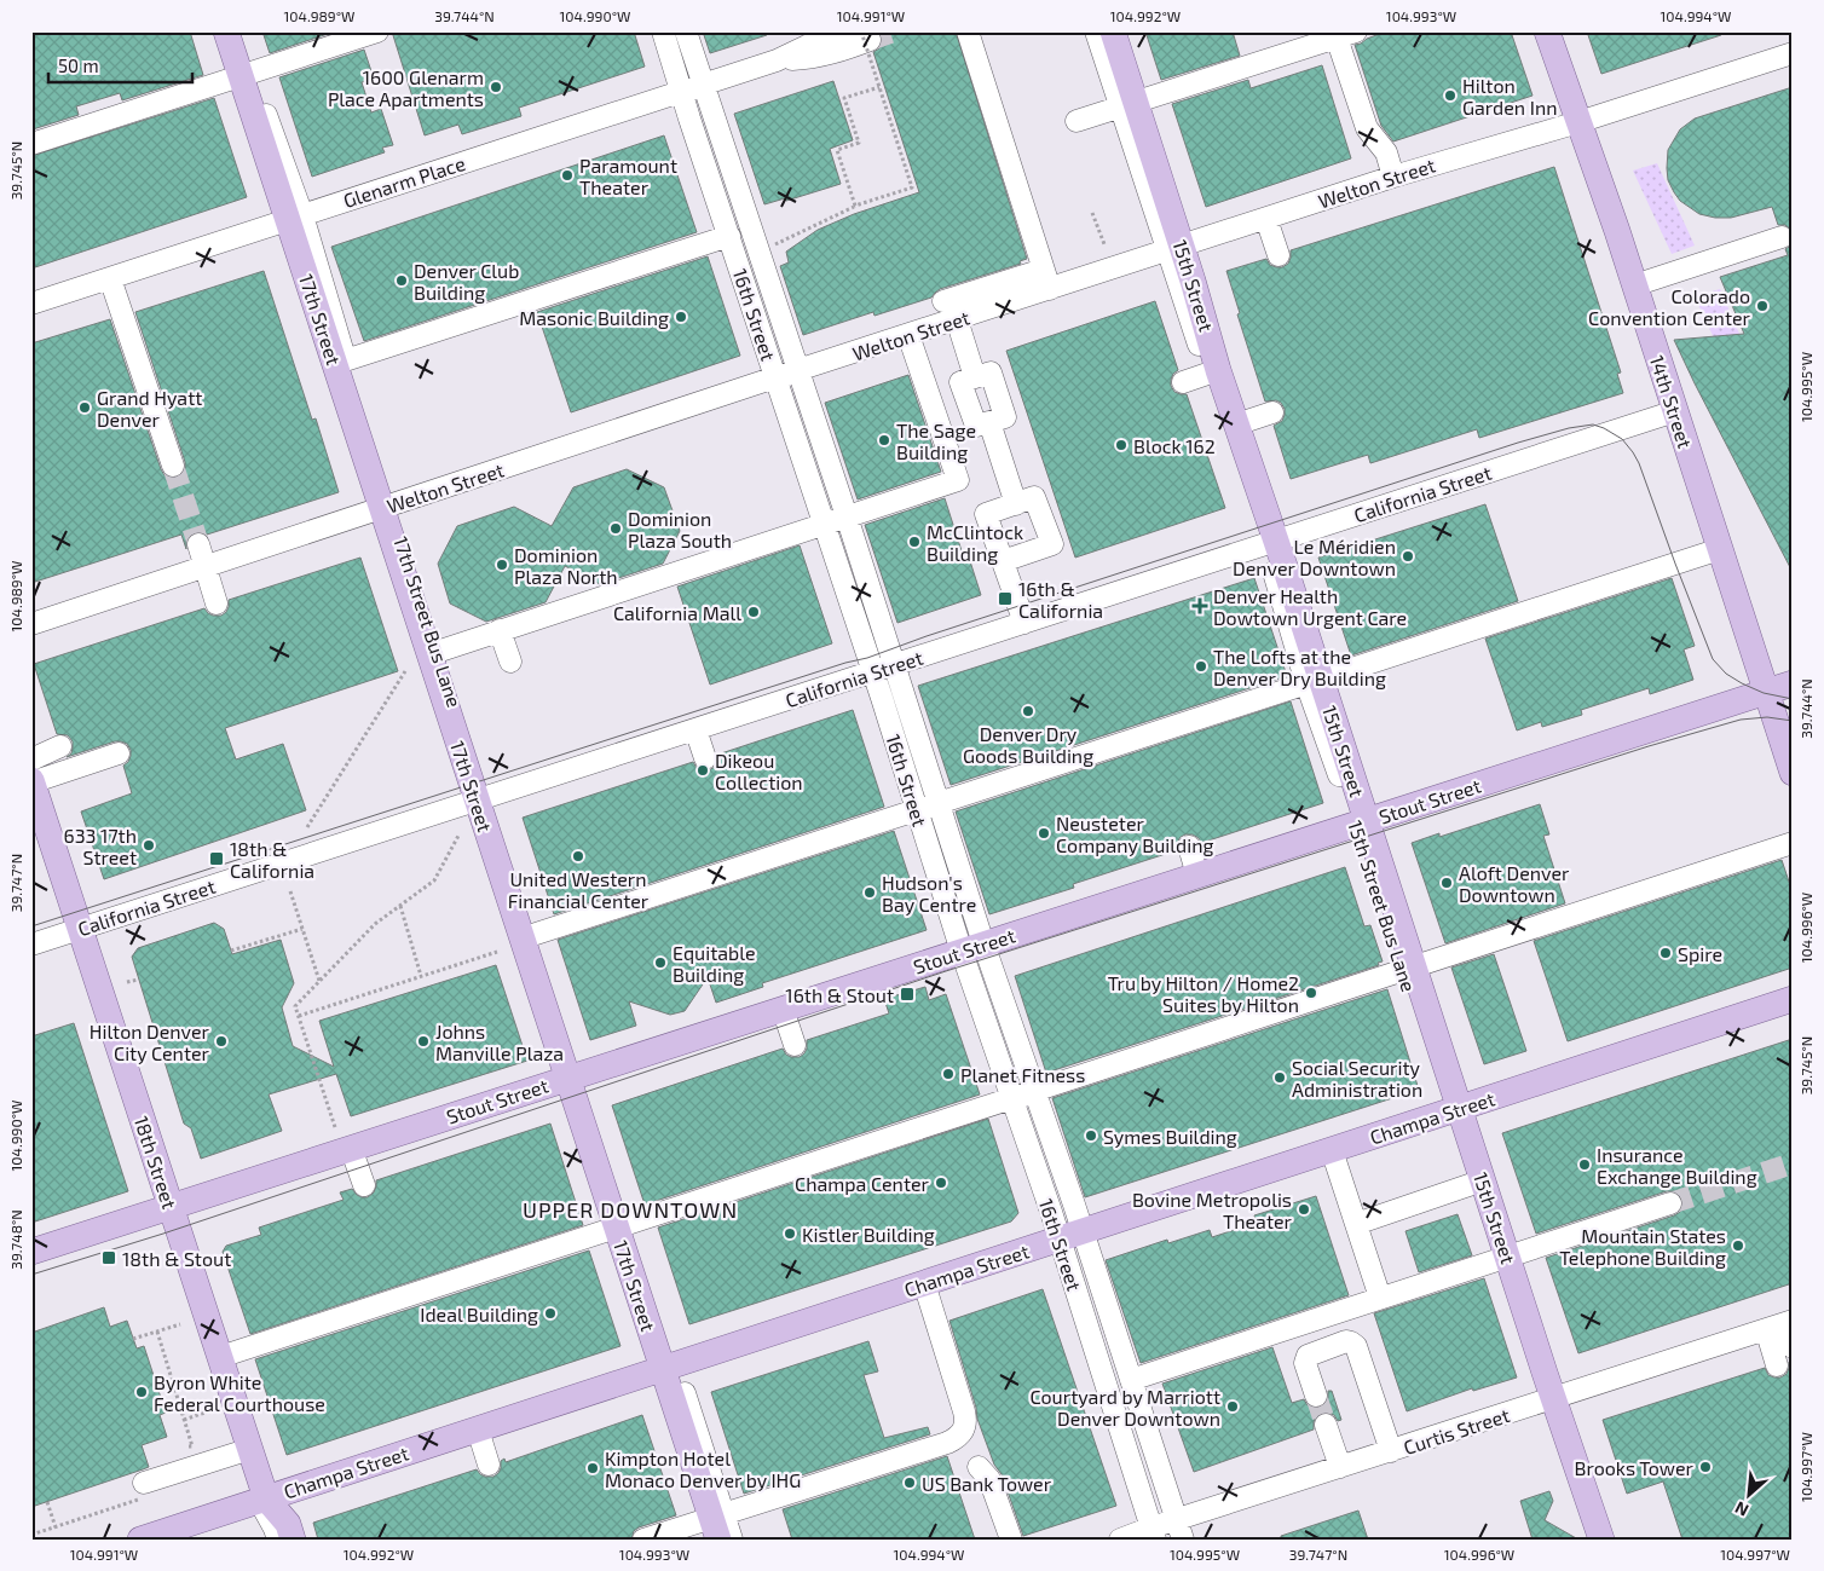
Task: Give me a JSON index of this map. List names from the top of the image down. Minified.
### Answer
{"streets":{"main road":["15th Street","17th Street","14th Street","Stout Street","Champa Street","18th Street"],"street":["Glenarm Place","Welton Street","16th Street","California Street","Curtis Street"]},"crossings":[["Glenarm Place","16th Street"],["Glenarm Place","17th Street"],["Welton Street","15th Street"],["Welton Street","16th Street"],["Welton Street","17th Street"],["Welton Street","14th Street"],["15th Street","California Street"],["15th Street","Stout Street"],["15th Street","Champa Street"],["15th Street","Curtis Street"],["16th Street","California Street"],["16th Street","Stout Street"],["16th Street","Champa Street"],["16th Street","Curtis Street"],["17th Street","California Street"],["17th Street","Stout Street"],["17th Street","Champa Street"],["14th Street","California Street"],["14th Street","Stout Street"],["California Street","18th Street"],["Stout Street","18th Street"],["Champa Street","18th Street"]],"districts":["UPPER DOWNTOWN"],"places":{"other":["1600 Glenarm Place Apartments","Hilton Garden Inn","Paramount Theater","Denver Club Building","Colorado Convention Center","Masonic Building","Grand Hyatt Denver","The Sage Building","Block 162","Dominion Plaza South","McClintock Building","Le Méridien Denver Downtown","Dominion Plaza North","California Mall","The Lofts at the Denver Dry Building","Denver Dry Goods Building","Dikeou Collection","Neusteter Company Building","633 17th Street","United Western Financial Center","Aloft Denver Downtown","Hudson's Bay Centre","Spire","Equitable Building","Tru by Hilton / Home2 Suites by Hilton","Hilton Denver City Center","Johns Manville Plaza","Planet Fitness","Social Security Administration","Symes Building","Insurance Exchange Building","Champa Center","Bovine Metropolis Theater","Kistler Building","Mountain States Telephone Building","Ideal Building","Byron White Federal Courthouse","Courtyard by Marriott Denver Downtown","Brooks Tower","Kimpton Hotel Monaco Denver by IHG","US Bank Tower"],"transit":["16th & California","18th & California","16th & Stout","18th & Stout"],"health":["Denver Health Dowtown Urgent Care"]},"scale_bar":"50 m","north":"bottom left","coordinates":["104.989°W","39.744°N","104.990°W","104.991°W","104.992°W","104.993°W","104.994°W","39.745°N","104.995°W","39.747°N","104.996°W","39.748°N","104.997°W"]}
